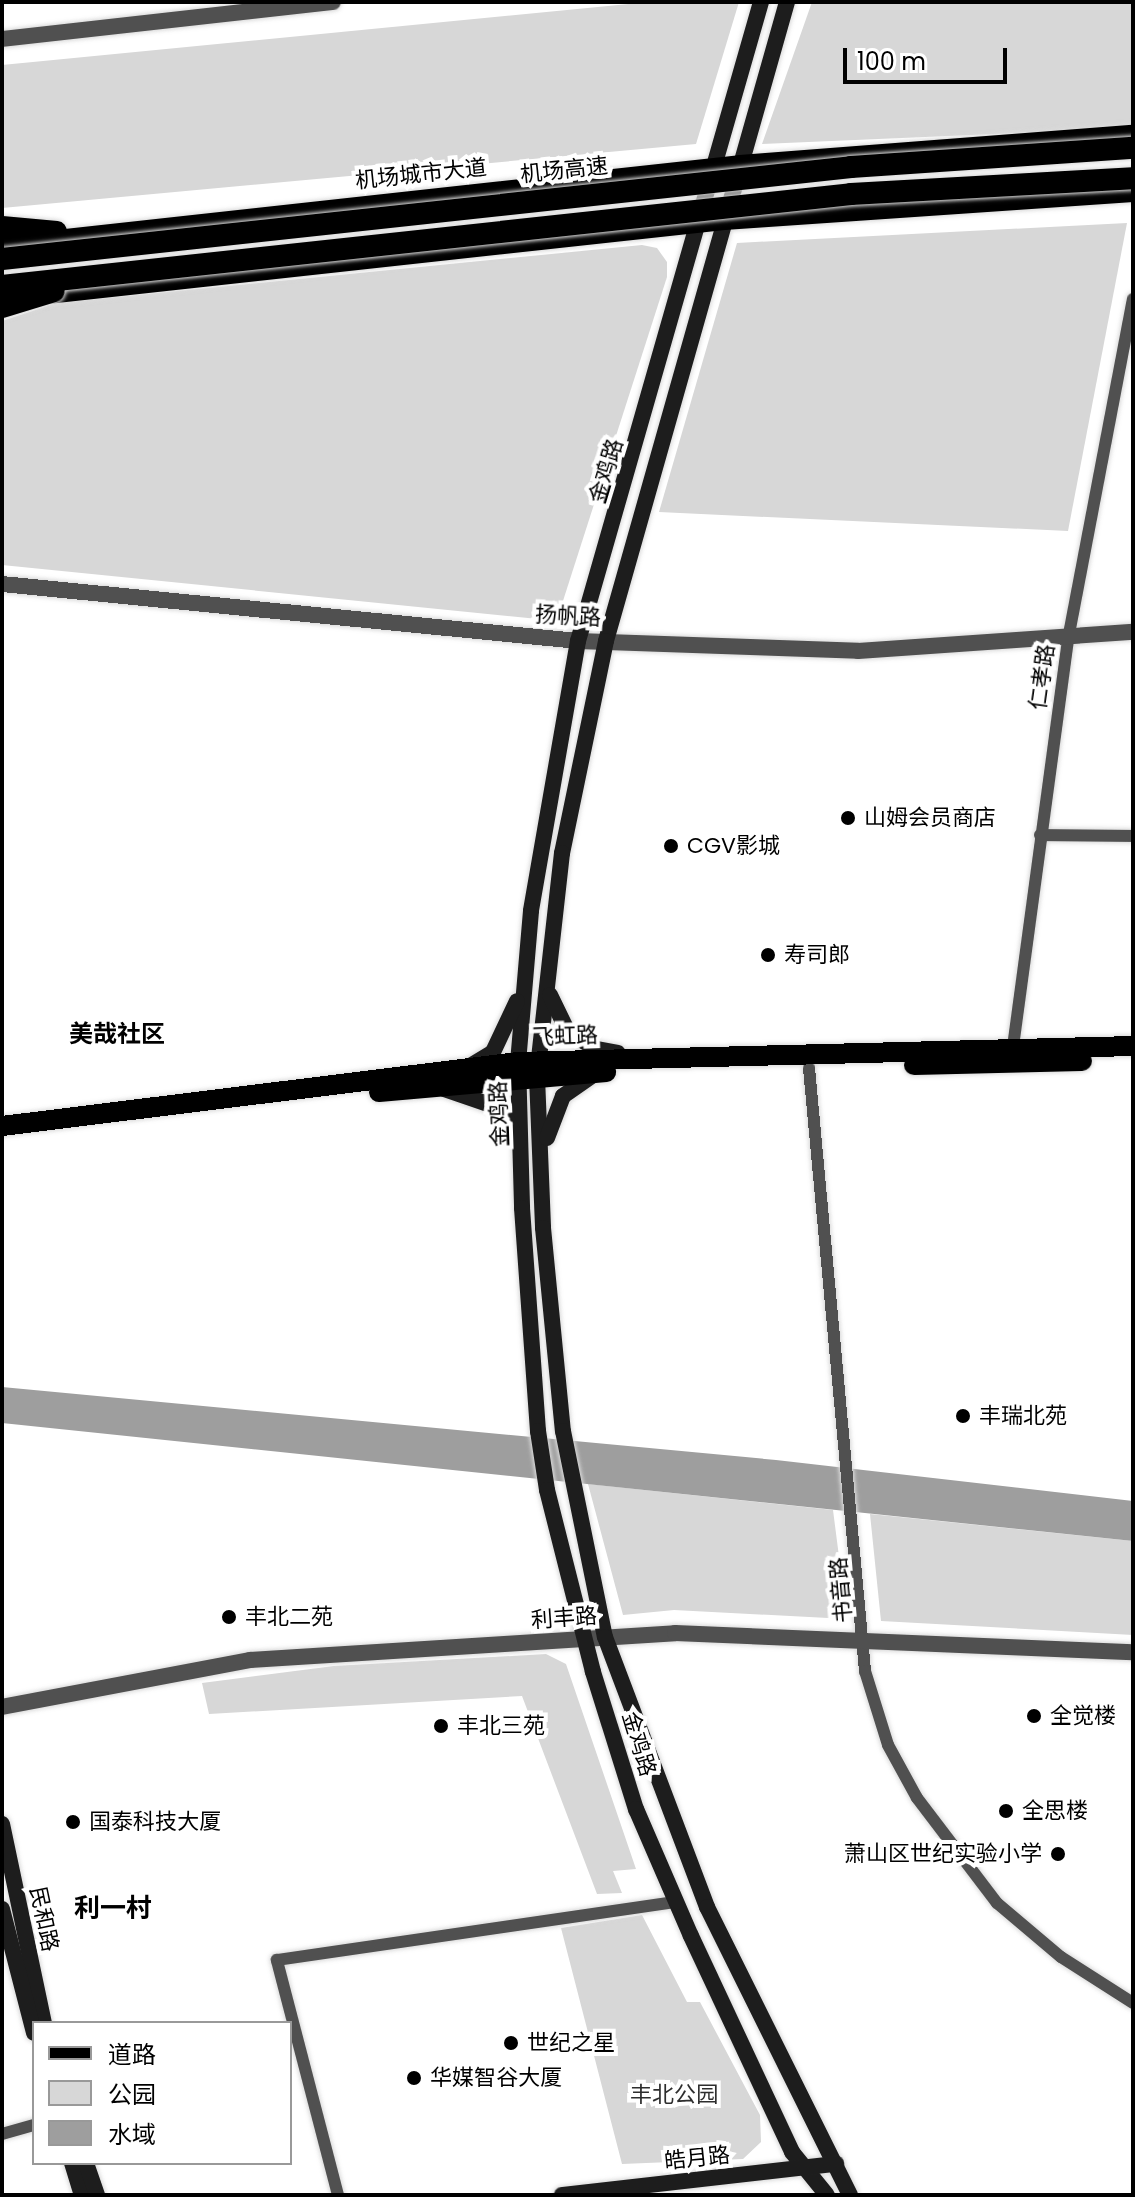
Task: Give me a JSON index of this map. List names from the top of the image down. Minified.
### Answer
{"streets":{"highway":["机场高速"],"main road":["机场城市大道","金鸡路","飞虹路","民和路","皓月路"],"street":["扬帆路","仁孝路","书音路","利丰路"]},"crossings":[["机场高速","机场城市大道"],["机场城市大道","金鸡路"],["金鸡路","扬帆路"],["金鸡路","飞虹路"],["金鸡路","利丰路"],["金鸡路","皓月路"],["扬帆路","仁孝路"],["仁孝路","飞虹路"],["飞虹路","书音路"],["书音路","利丰路"]],"districts":["美哉社区","利一村"],"parks":["丰北公园"],"places":["山姆会员商店","CGV影城","寿司郎","丰瑞北苑","丰北二苑","全觉楼","丰北三苑","全思楼","国泰科技大厦","萧山区世纪实验小学","世纪之星","华媒智谷大厦"],"legend":["道路","公园","水域"],"scale_bar":"100 m"}
